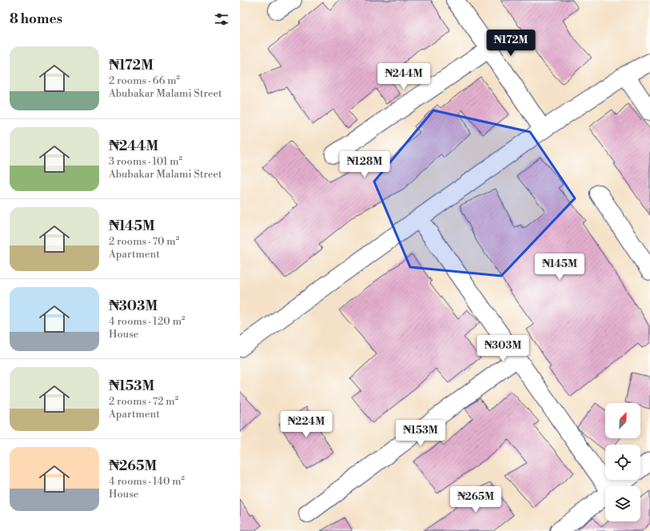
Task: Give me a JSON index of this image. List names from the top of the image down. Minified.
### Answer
{"north":"top right","page":{"heading":"8 homes","price":["₦172M","₦244M","₦128M","₦145M","₦303M","₦224M","₦153M","₦265M"],"list":[{"name":"₦172M","note":"2 rooms · 66 m² · Abubakar Malami Street"},{"name":"₦244M","note":"3 rooms · 101 m² · Abubakar Malami Street"},{"name":"₦145M","note":"2 rooms · 70 m² · Apartment"},{"name":"₦303M","note":"4 rooms · 120 m² · House"},{"name":"₦153M","note":"2 rooms · 72 m² · Apartment"},{"name":"₦265M","note":"4 rooms · 140 m² · House"}]}}
